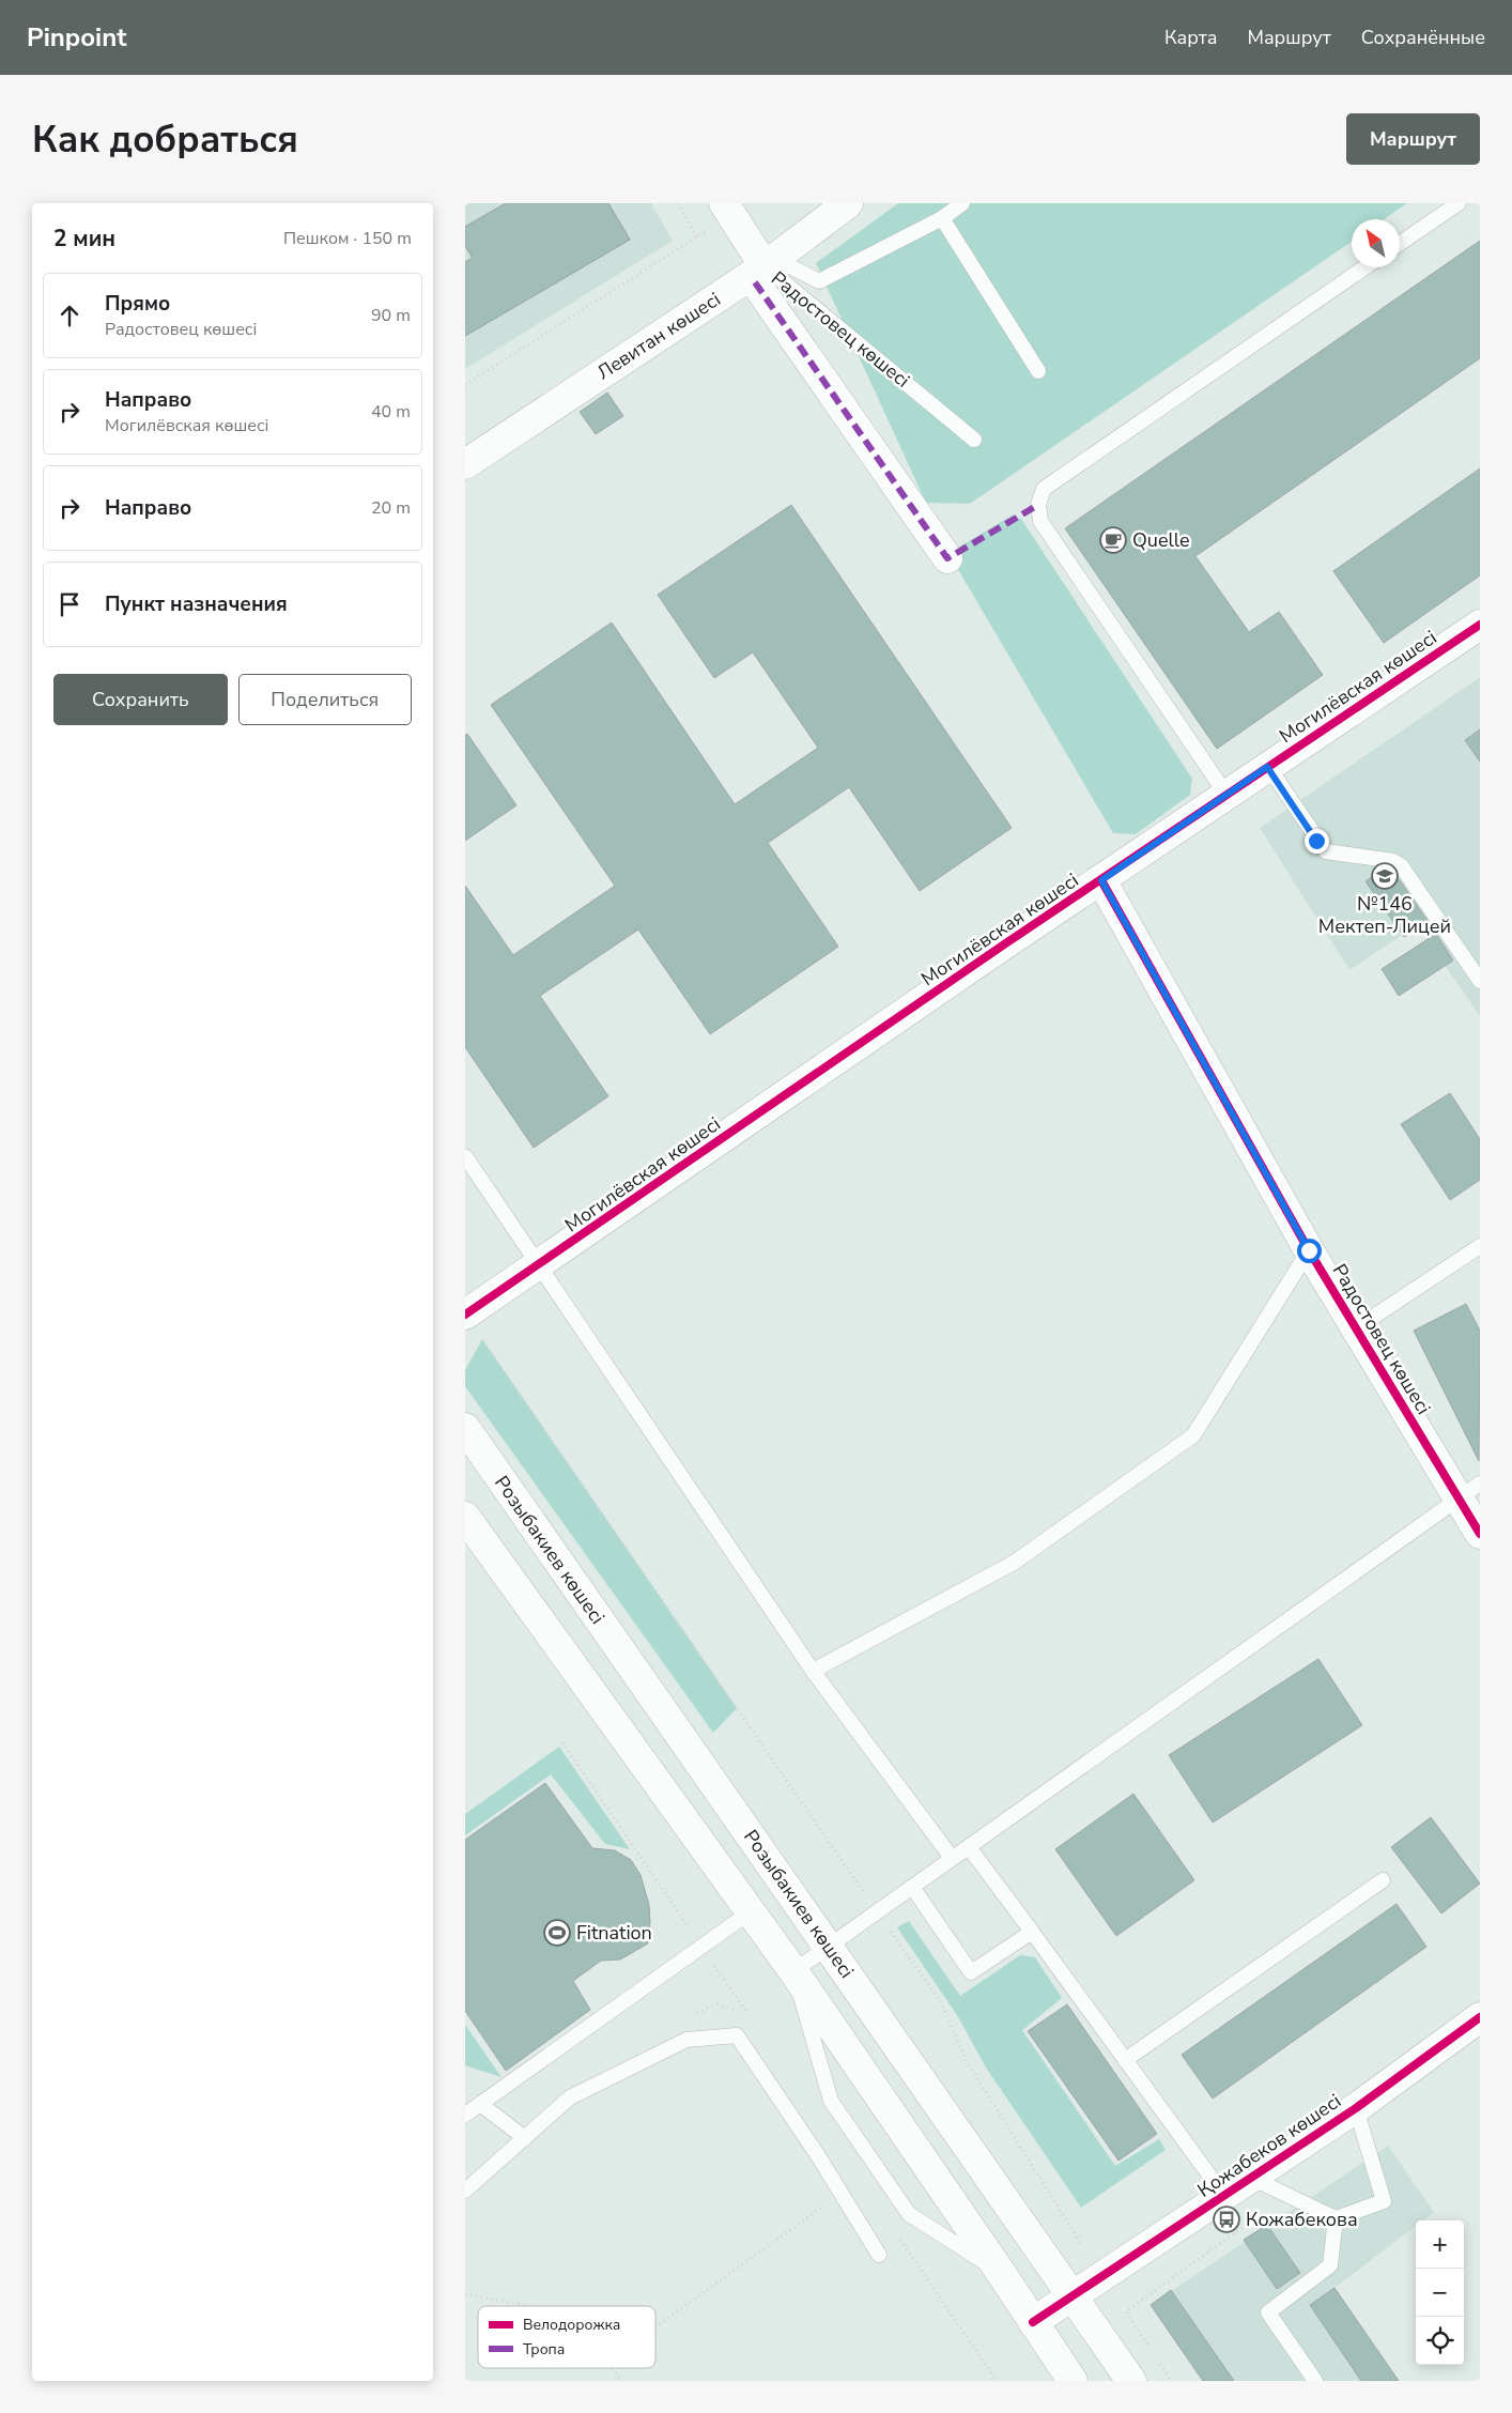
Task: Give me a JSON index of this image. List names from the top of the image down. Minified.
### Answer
{"streets":{"street":["Радостовец көшесі","Левитан көшесі","Могилёвская көшесі","Розыбакиев көшесі","Қожабеков көшесі"]},"crossings":[["Радостовец көшесі","Левитан көшесі"],["Радостовец көшесі","Могилёвская көшесі"],["Розыбакиев көшесі","Қожабеков көшесі"]],"places":{"cafe":["Quelle"],"school or university":["№146 Мектеп-Лицей"],"sports":["Fitnation"],"bus stop":["Кожабекова"]},"legend":["Велодорожка","Тропа"],"north":"top left","page":{"header":"Pinpoint","nav":["Карта","Маршрут","Сохранённые"],"buttons":["Маршрут",["Сохранить","Поделиться"]],"title":"Как добраться","heading":["2 мин","Пешком · 150 m"],"list":[["Прямо","Радостовец көшесі","90 m"],["Направо","Могилёвская көшесі","40 m"],["Направо","20 m"],"Пункт назначения"],"map_buttons":["+","−"]}}
